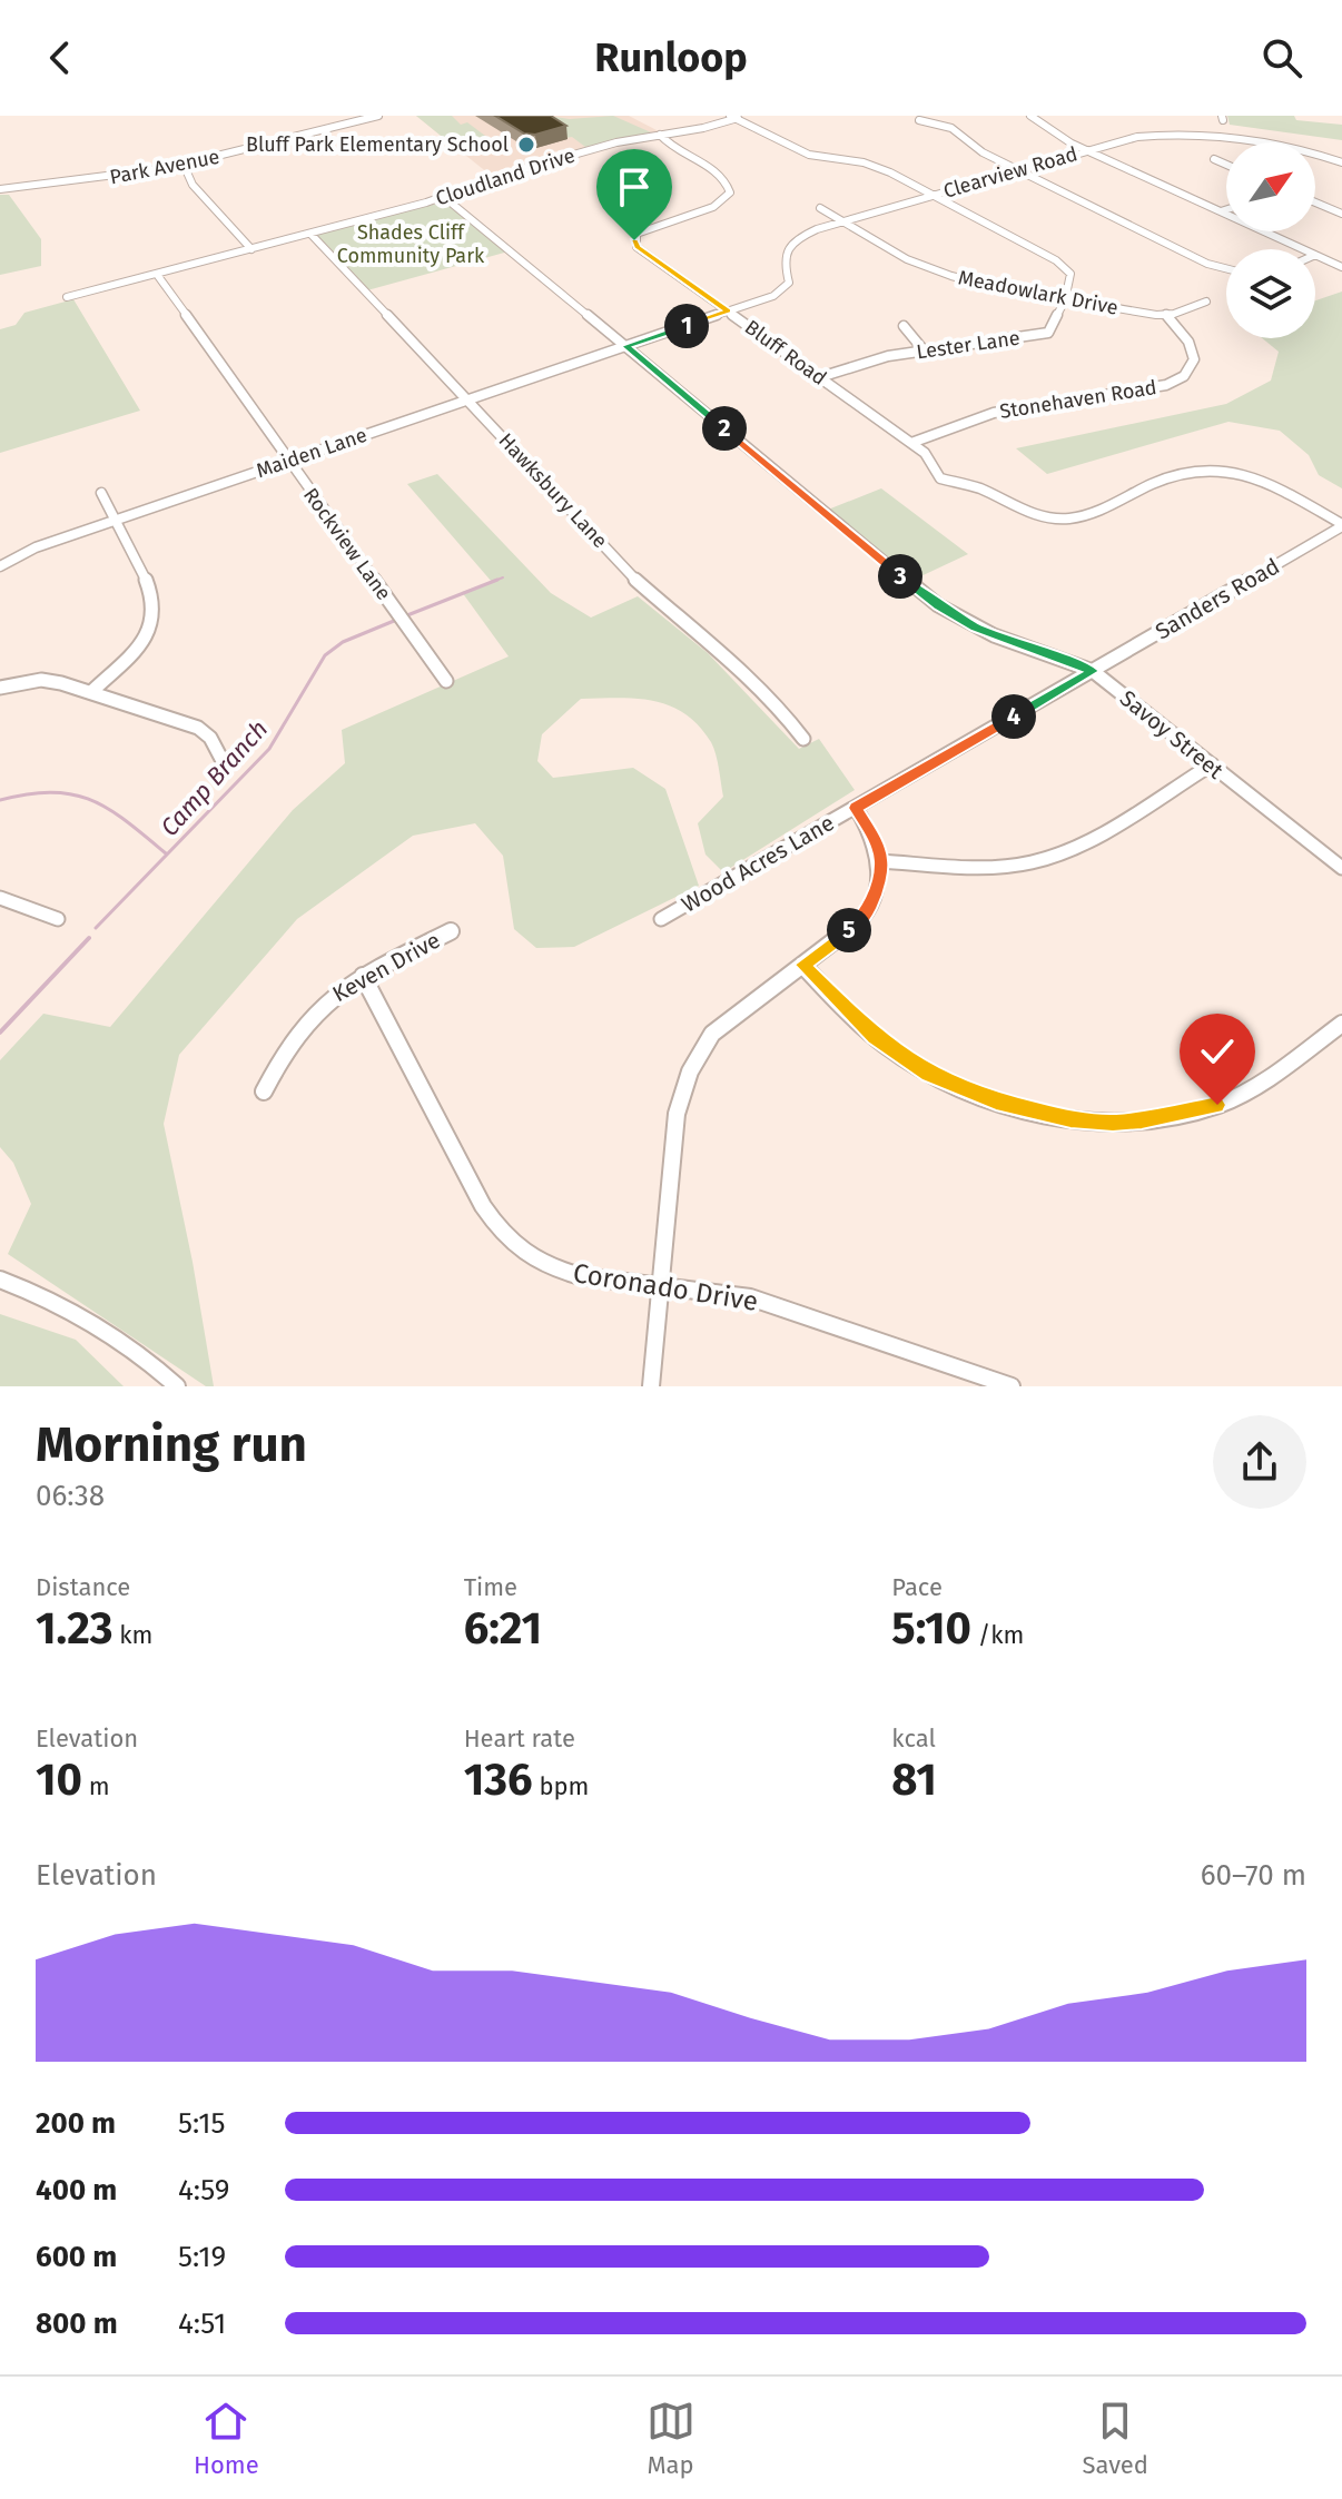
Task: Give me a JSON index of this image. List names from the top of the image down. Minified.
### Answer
{"streets":{"street":["Park Avenue","Clearview Road","Cloudland Drive","Meadowlark Drive","Lester Lane","Bluff Road","Stonehaven Road","Maiden Lane","Hawksbury Lane","Rockview Lane","Sanders Road","Savoy Street","Wood Acres Lane","Keven Drive","Coronado Drive"]},"crossings":[["Clearview Road","Meadowlark Drive"],["Clearview Road","Bluff Road"],["Clearview Road","Maiden Lane"],["Cloudland Drive","Bluff Road"],["Cloudland Drive","Hawksbury Lane"],["Cloudland Drive","Rockview Lane"],["Cloudland Drive","Savoy Street"],["Meadowlark Drive","Lester Lane"],["Meadowlark Drive","Stonehaven Road"],["Lester Lane","Bluff Road"],["Bluff Road","Stonehaven Road"],["Bluff Road","Maiden Lane"],["Bluff Road","Sanders Road"],["Maiden Lane","Hawksbury Lane"],["Maiden Lane","Rockview Lane"],["Maiden Lane","Savoy Street"],["Sanders Road","Savoy Street"],["Sanders Road","Wood Acres Lane"],["Keven Drive","Coronado Drive"]],"water":["Camp Branch"],"parks":["Shades Cliff Community Park"],"places":["Bluff Park Elementary School"],"north":"top right","page":{"header":"Runloop","pins":["1","2","3","4","5"],"heading":["Morning run","06:38"],"stats":[["Distance","1.23 km"],["Time","6:21"],["Pace","5:10 /km"],["Elevation","10 m"],["Heart rate","136 bpm"],["kcal","81"]],"chart":["Elevation","60–70 m"],"list":[{"name":"200 m","note":"5:15"},{"name":"400 m","note":"4:59"},{"name":"600 m","note":"5:19"},{"name":"800 m","note":"4:51"}],"tabs":["Home","Map","Saved"]}}
